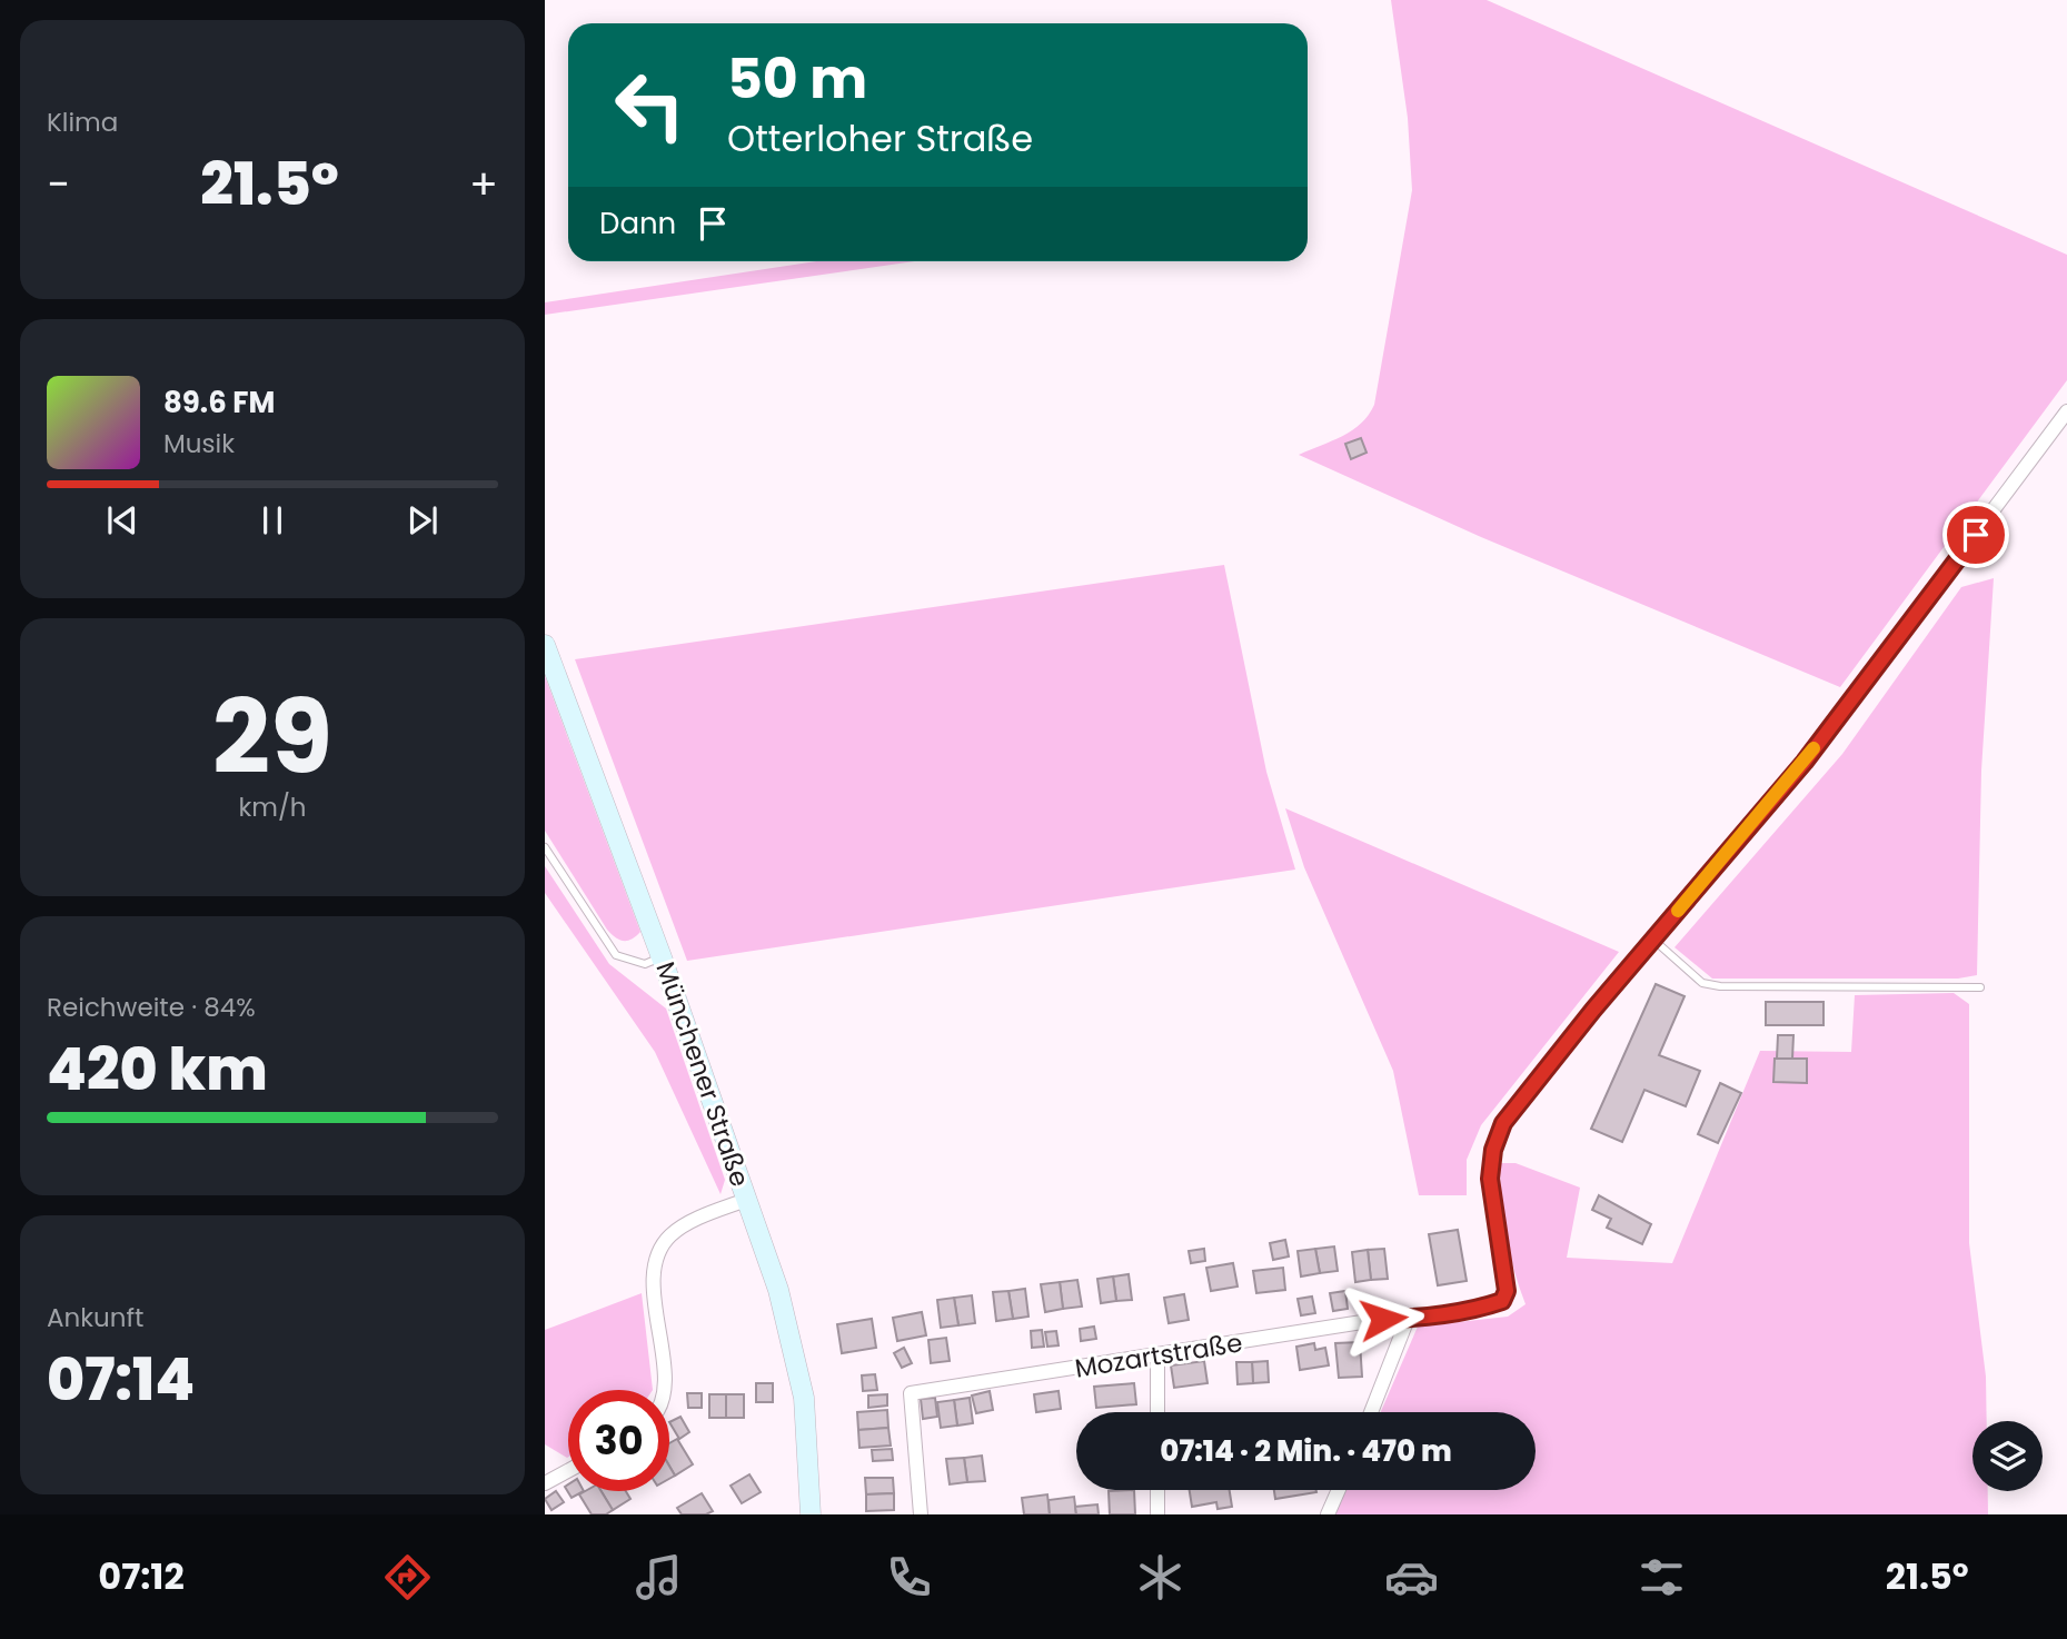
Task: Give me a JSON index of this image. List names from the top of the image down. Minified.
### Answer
{"streets":{"main road":["Münchener Straße"],"street":["Mozartstraße"]},"page":{"tile":["Klima",["29","km/h"],["Reichweite · 84%","420 km"],["Ankunft","07:14"]],"turn":["50 m","Otterloher Straße"],"heat":["−","21.5°","+"],"then":"Dann","song":["89.6 FM","Musik"],"limit":"30","trip":"07:14 · 2 Min. · 470 m","tabs":["07:12","21.5°"]}}
